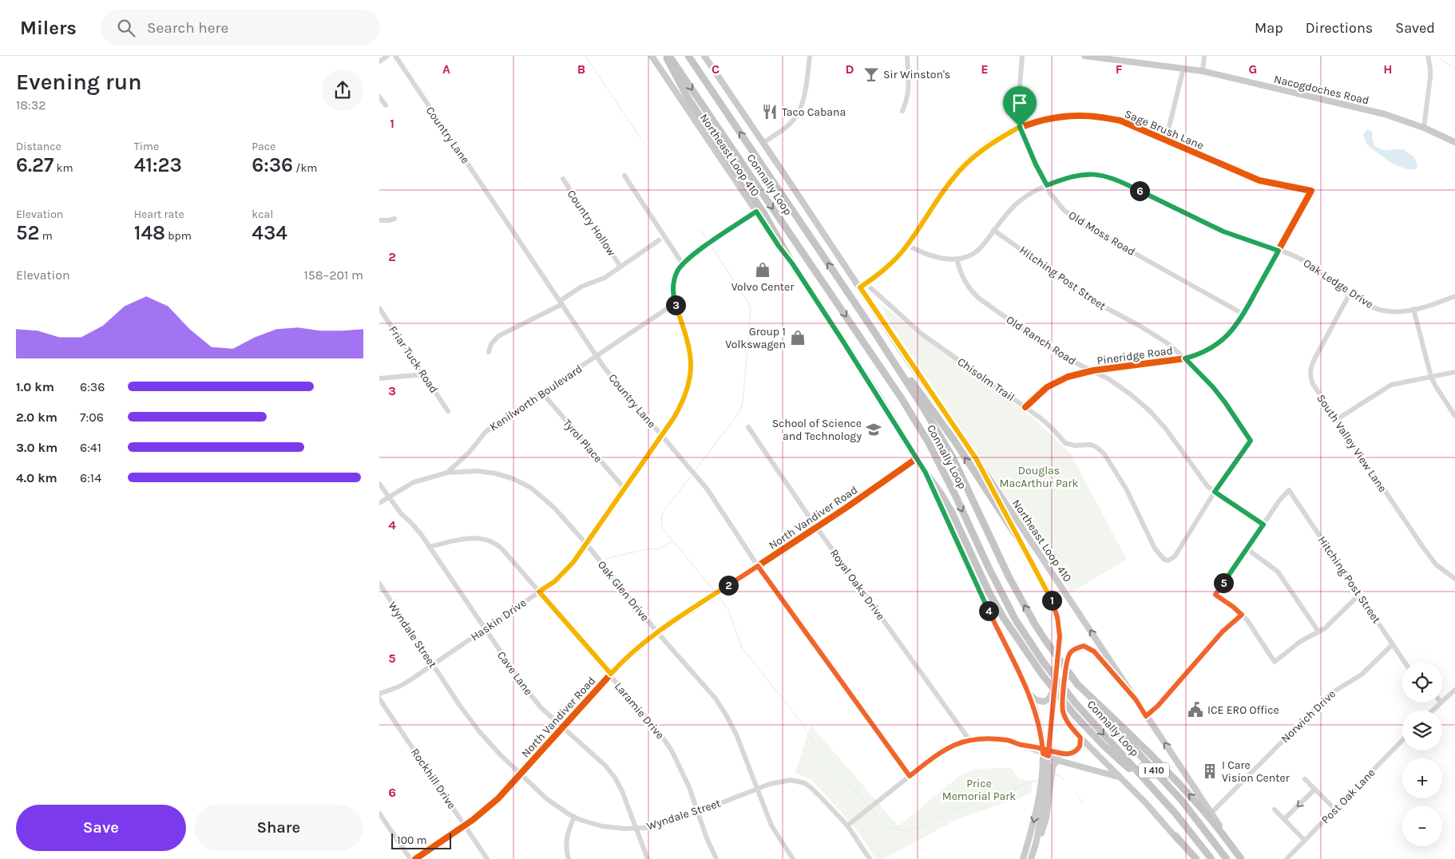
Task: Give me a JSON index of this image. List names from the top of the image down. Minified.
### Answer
{"streets":{"highway":["Connally Loop","I 410"],"main road":["Nacogdoches Road","Northeast Loop 410"],"street":["Sage Brush Lane","Country Lane","Country Hollow","Old Moss Road","Hitching Post Street","Oak Ledge Drive","Old Ranch Road","Pineridge Road","Friar Tuck Road","Chisolm Trail","Kenilworth Boulevard","Tyrol Place","South Valley View Lane","North Vandiver Road","Royal Oaks Drive","Oak Glen Drive","Haskin Drive","Wyndale Street","Cave Lane","Laramie Drive","Norwich Drive","Rockhill Drive","Post Oak Lane"]},"crossings":[["Sage Brush Lane","Northeast Loop 410"],["Sage Brush Lane","Old Moss Road"],["Sage Brush Lane","Pineridge Road"],["Sage Brush Lane","Chisolm Trail"],["Country Lane","Kenilworth Boulevard"],["Country Lane","North Vandiver Road"],["Country Lane","Haskin Drive"],["Northeast Loop 410","North Vandiver Road"],["Northeast Loop 410","Haskin Drive"],["Northeast Loop 410","Norwich Drive"],["Old Moss Road","Oak Ledge Drive"],["Old Moss Road","Pineridge Road"],["Hitching Post Street","Oak Ledge Drive"],["Hitching Post Street","Old Ranch Road"],["Hitching Post Street","Pineridge Road"],["Hitching Post Street","Chisolm Trail"],["Hitching Post Street","Norwich Drive"],["Oak Ledge Drive","Old Ranch Road"],["Oak Ledge Drive","Pineridge Road"],["Oak Ledge Drive","South Valley View Lane"],["Old Ranch Road","Pineridge Road"],["Old Ranch Road","Chisolm Trail"],["Pineridge Road","Chisolm Trail"],["Kenilworth Boulevard","Tyrol Place"],["Kenilworth Boulevard","Oak Glen Drive"],["Kenilworth Boulevard","Haskin Drive"],["Kenilworth Boulevard","Cave Lane"],["Tyrol Place","Haskin Drive"],["North Vandiver Road","Royal Oaks Drive"],["North Vandiver Road","Oak Glen Drive"],["North Vandiver Road","Wyndale Street"],["North Vandiver Road","Cave Lane"],["North Vandiver Road","Laramie Drive"],["North Vandiver Road","Rockhill Drive"],["Oak Glen Drive","Haskin Drive"],["Oak Glen Drive","Wyndale Street"],["Haskin Drive","Wyndale Street"],["Haskin Drive","Cave Lane"],["Haskin Drive","Laramie Drive"],["Wyndale Street","Cave Lane"],["Wyndale Street","Laramie Drive"],["Cave Lane","Laramie Drive"]],"parks":["Douglas MacArthur Park","Price Memorial Park"],"places":{"bar":["Sir Winston's"],"restaurant":["Taco Cabana"],"shop":["Volvo Center","Group 1 Volkswagen"],"school or university":["School of Science and Technology"],"public building":["ICE ERO Office"],"building":["I Care Vision Center"]},"scale_bar":"100 m","page":{"header":"Milers","search":"Search here","nav":["Map","Directions","Saved"],"heading":["Evening run","18:32"],"stats":[["Distance","6.27 km"],["Time","41:23"],["Pace","6:36 /km"],["Elevation","52 m"],["Heart rate","148 bpm"],["kcal","434"]],"pins":["6","3","5","2","1","4"],"chart":["Elevation","158–201 m"],"list":[{"name":"1.0 km","note":"6:36"},{"name":"2.0 km","note":"7:06"},{"name":"3.0 km","note":"6:41"},{"name":"4.0 km","note":"6:14"}],"map_buttons":["+","−"],"buttons":["Save","Share"],"scale":"100 m"},"grid":{"columns":["A","B","C","D","E","F","G","H"],"rows":["1","2","3","4","5","6"]}}
